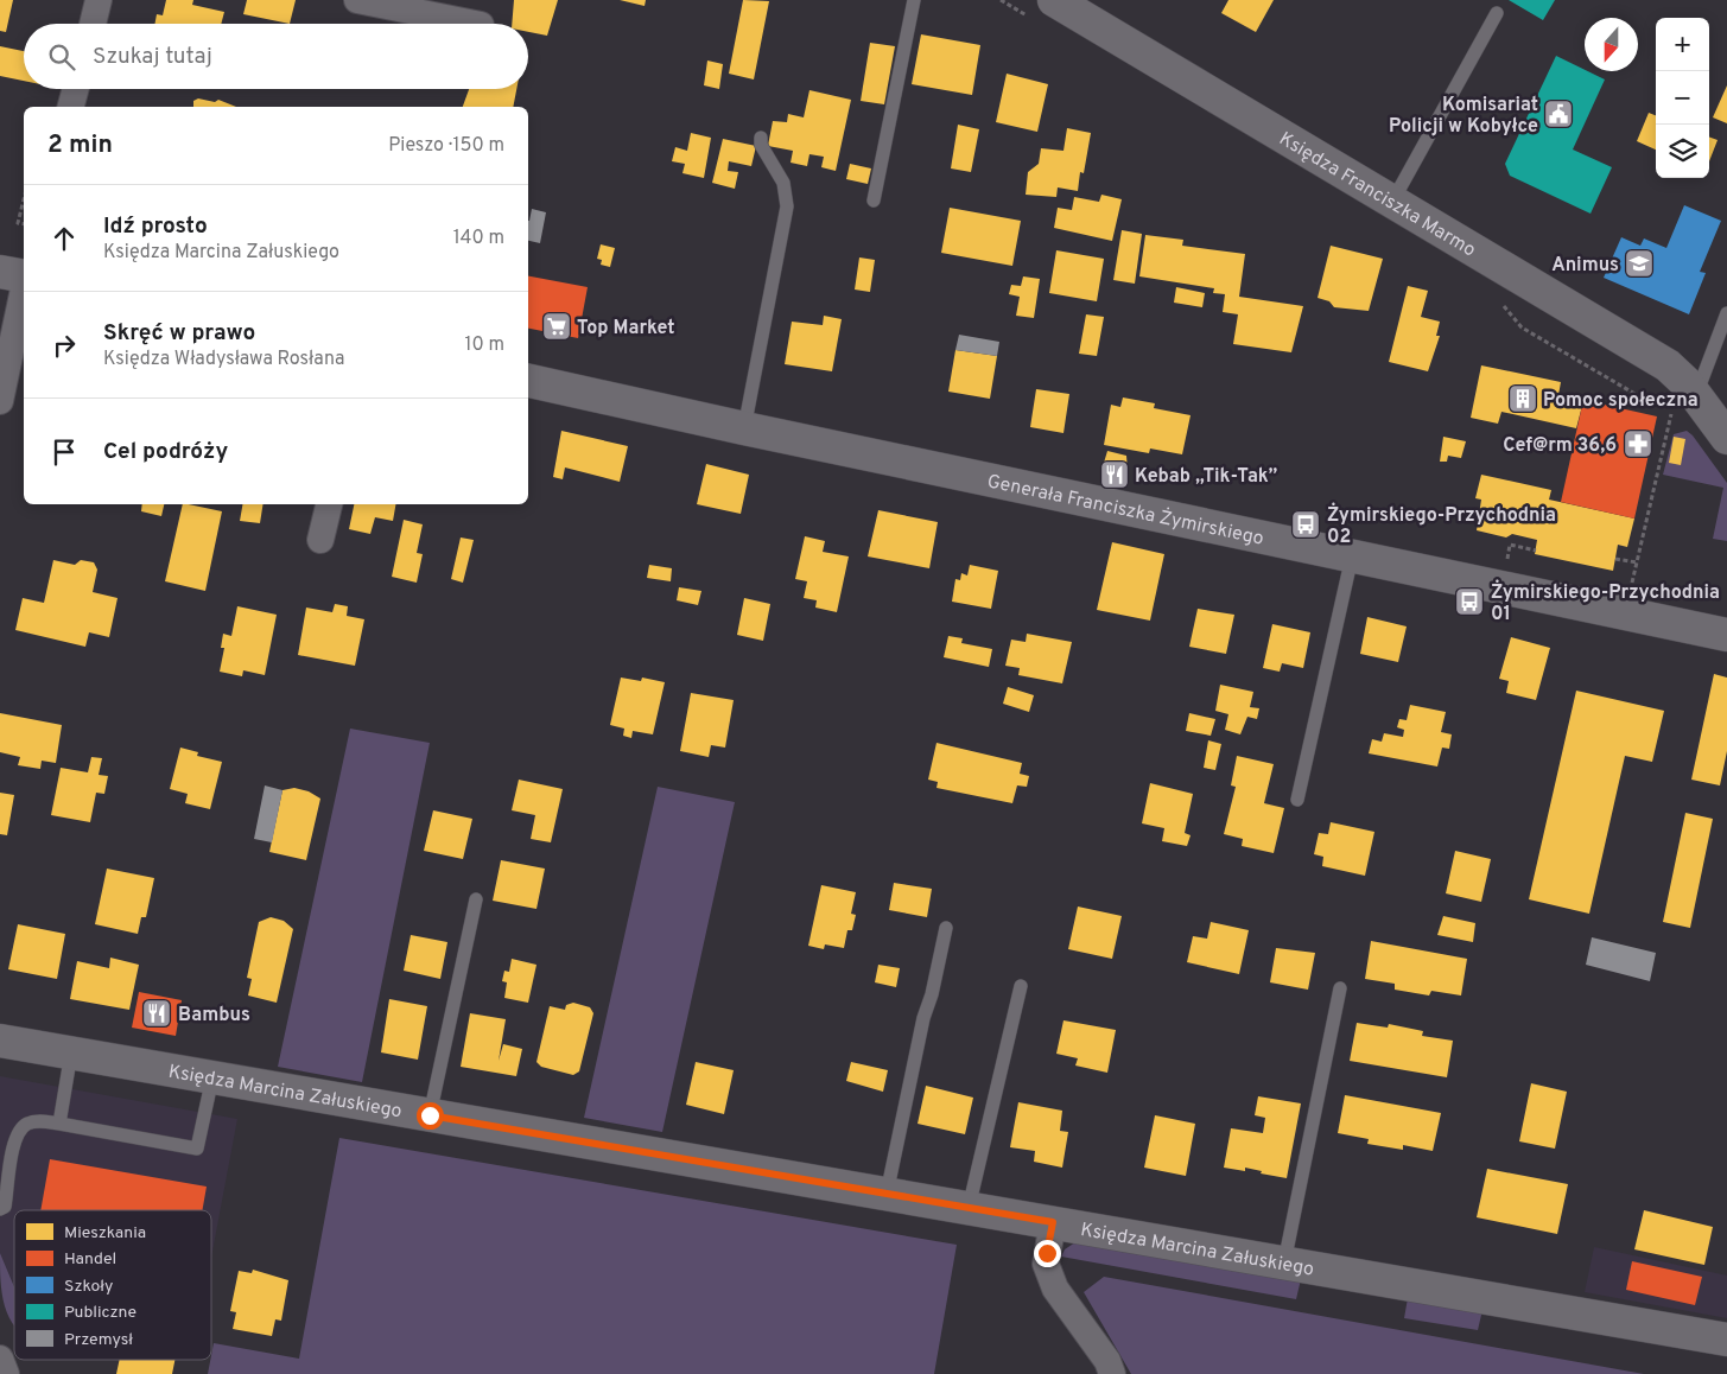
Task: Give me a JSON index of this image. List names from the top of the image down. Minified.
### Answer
{"streets":{"street":["Księdza Franciszka Marmo","Generała Franciszka Żymirskiego","Księdza Marcina Załuskiego"]},"places":{"public building":["Komisariat Policji w Kobyłce"],"school or university":["Animus"],"supermarket":["Top Market"],"building":["Pomoc społeczna"],"pharmacy":["Cef@rm 36,6"],"restaurant":["Kebab „Tik-Tak”","Bambus"],"bus stop":["Żymirskiego-Przychodnia 02","Żymirskiego-Przychodnia 01"]},"legend":["Mieszkania","Handel","Szkoły","Publiczne","Przemysł"],"north":"bottom","page":{"map_buttons":["+","−"],"search":"Szukaj tutaj","heading":["2 min","Pieszo · 150 m"],"list":[["Idź prosto","Księdza Marcina Załuskiego","140 m"],["Skręć w prawo","Księdza Władysława Rosłana","10 m"],"Cel podróży"]}}
